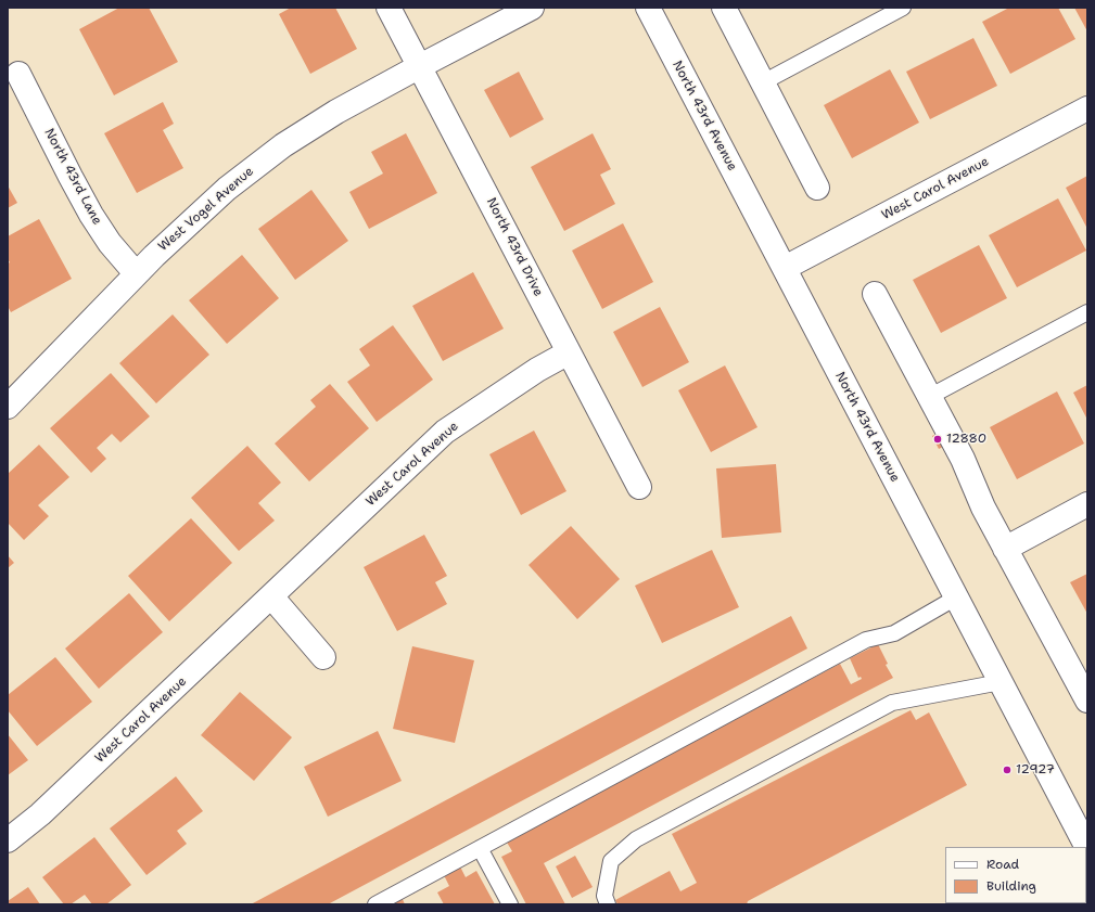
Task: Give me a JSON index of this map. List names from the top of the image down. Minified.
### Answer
{"streets":{"street":["North 43rd Avenue","North 43rd Lane","West Carol Avenue","West Vogel Avenue","North 43rd Drive"]},"crossings":[["North 43rd Avenue","West Carol Avenue"],["North 43rd Lane","West Vogel Avenue"],["West Carol Avenue","North 43rd Drive"],["West Vogel Avenue","North 43rd Drive"]],"places":["12880","12927"],"legend":["Road","Building"]}
